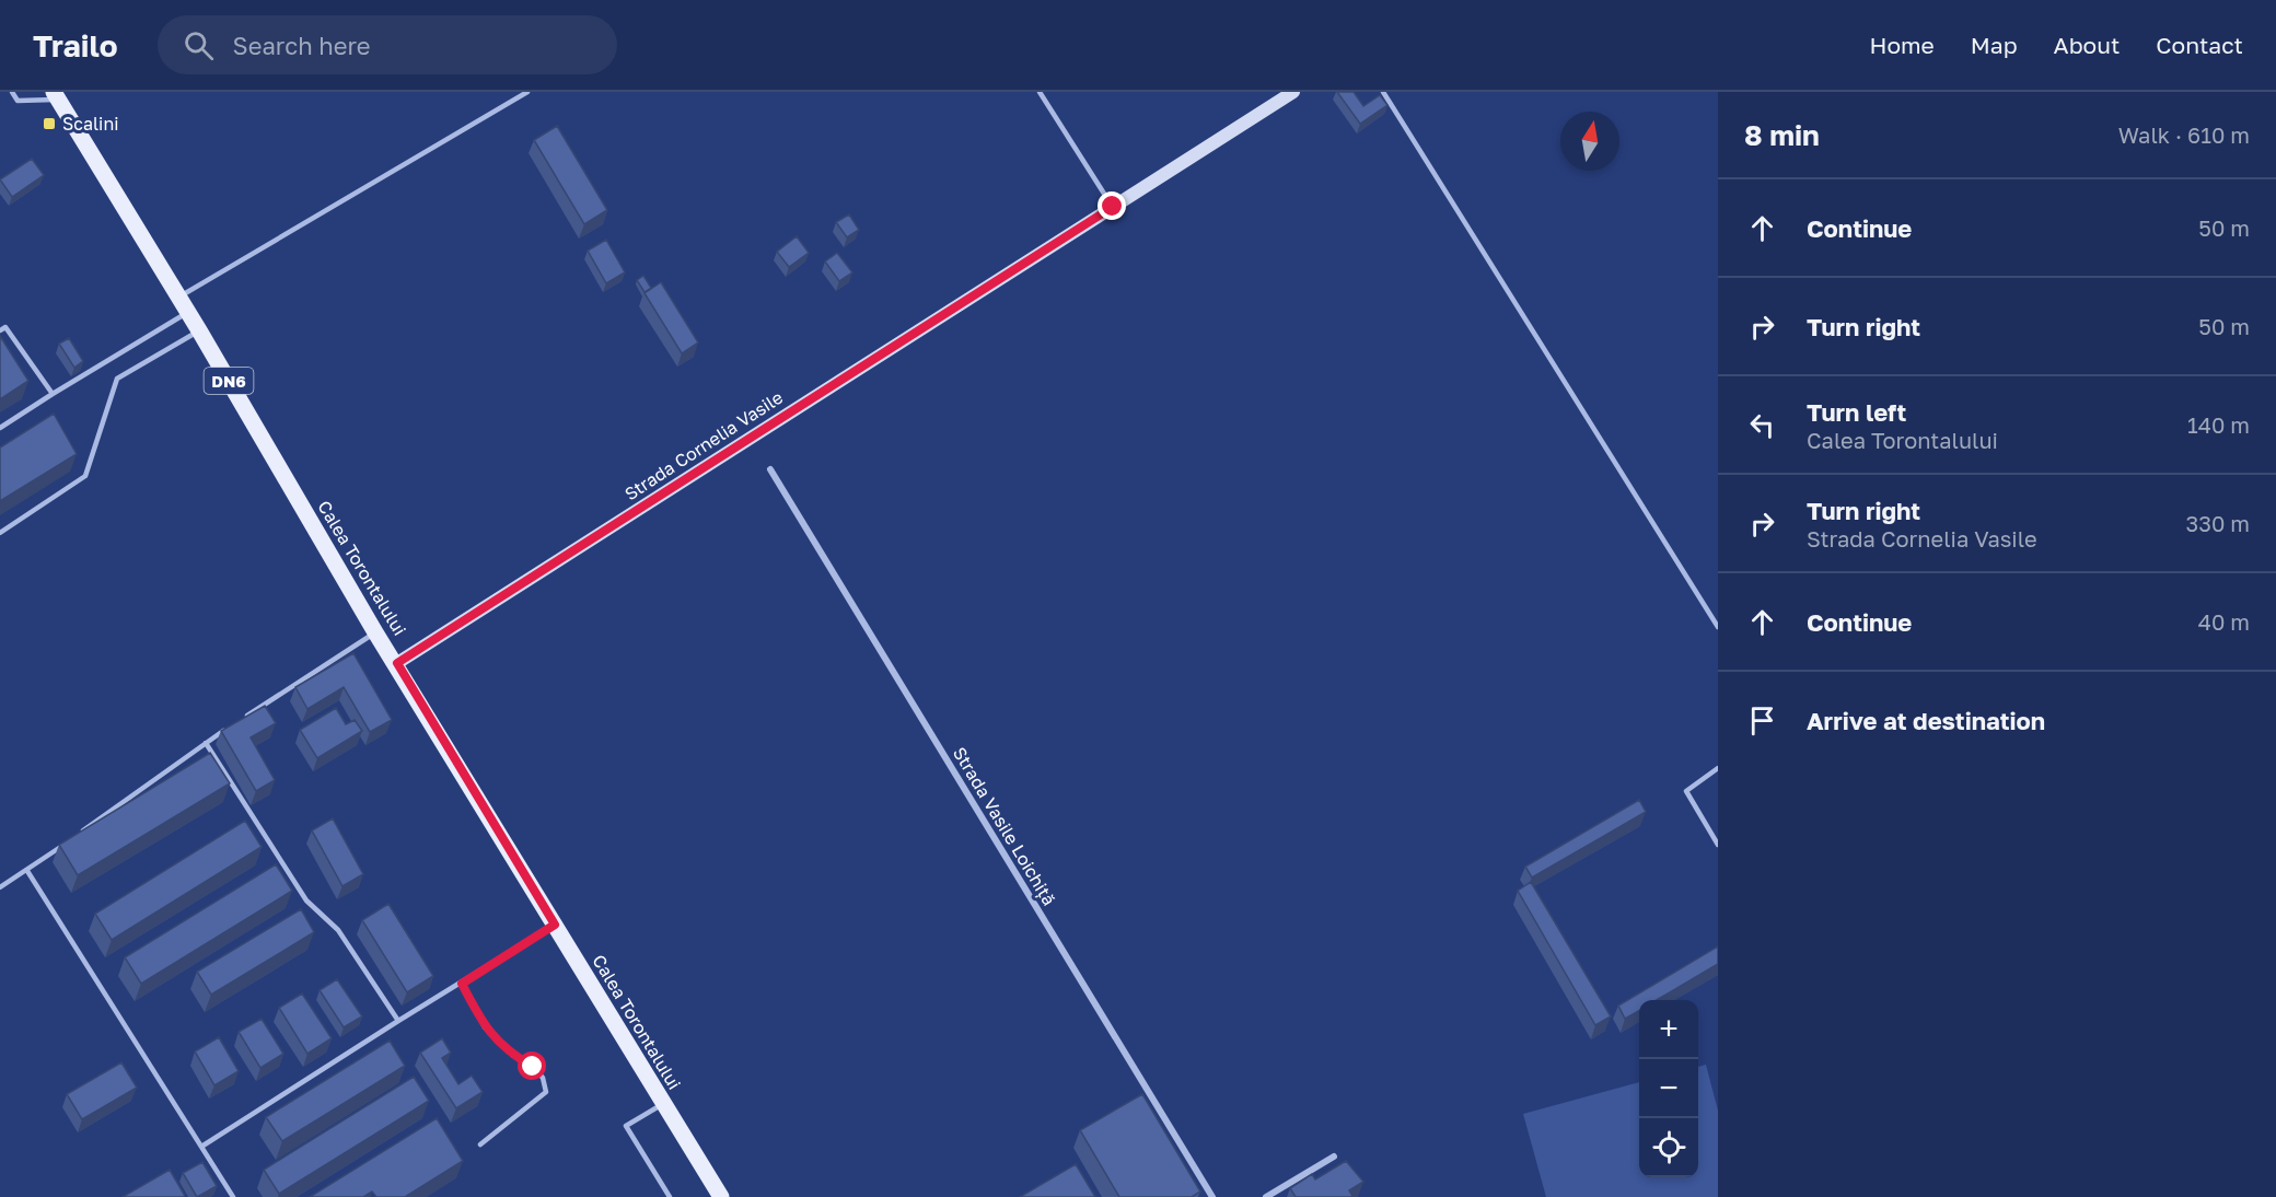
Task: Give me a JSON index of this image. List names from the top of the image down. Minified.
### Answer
{"streets":{"main road":["DN6","Calea Torontalului"],"street":["Strada Cornelia Vasile","Strada Vasile Loichiță"]},"crossings":[["Strada Cornelia Vasile","Calea Torontalului"]],"places":{"transit":["Scalini"]},"north":"top","page":{"header":"Trailo","search":"Search here","nav":["Home","Map","About","Contact"],"heading":["8 min","Walk · 610 m"],"list":[["Continue","50 m"],["Turn right","50 m"],["Turn left","Calea Torontalului","140 m"],["Turn right","Strada Cornelia Vasile","330 m"],["Continue","40 m"],"Arrive at destination"],"map_buttons":["+","−"]}}
